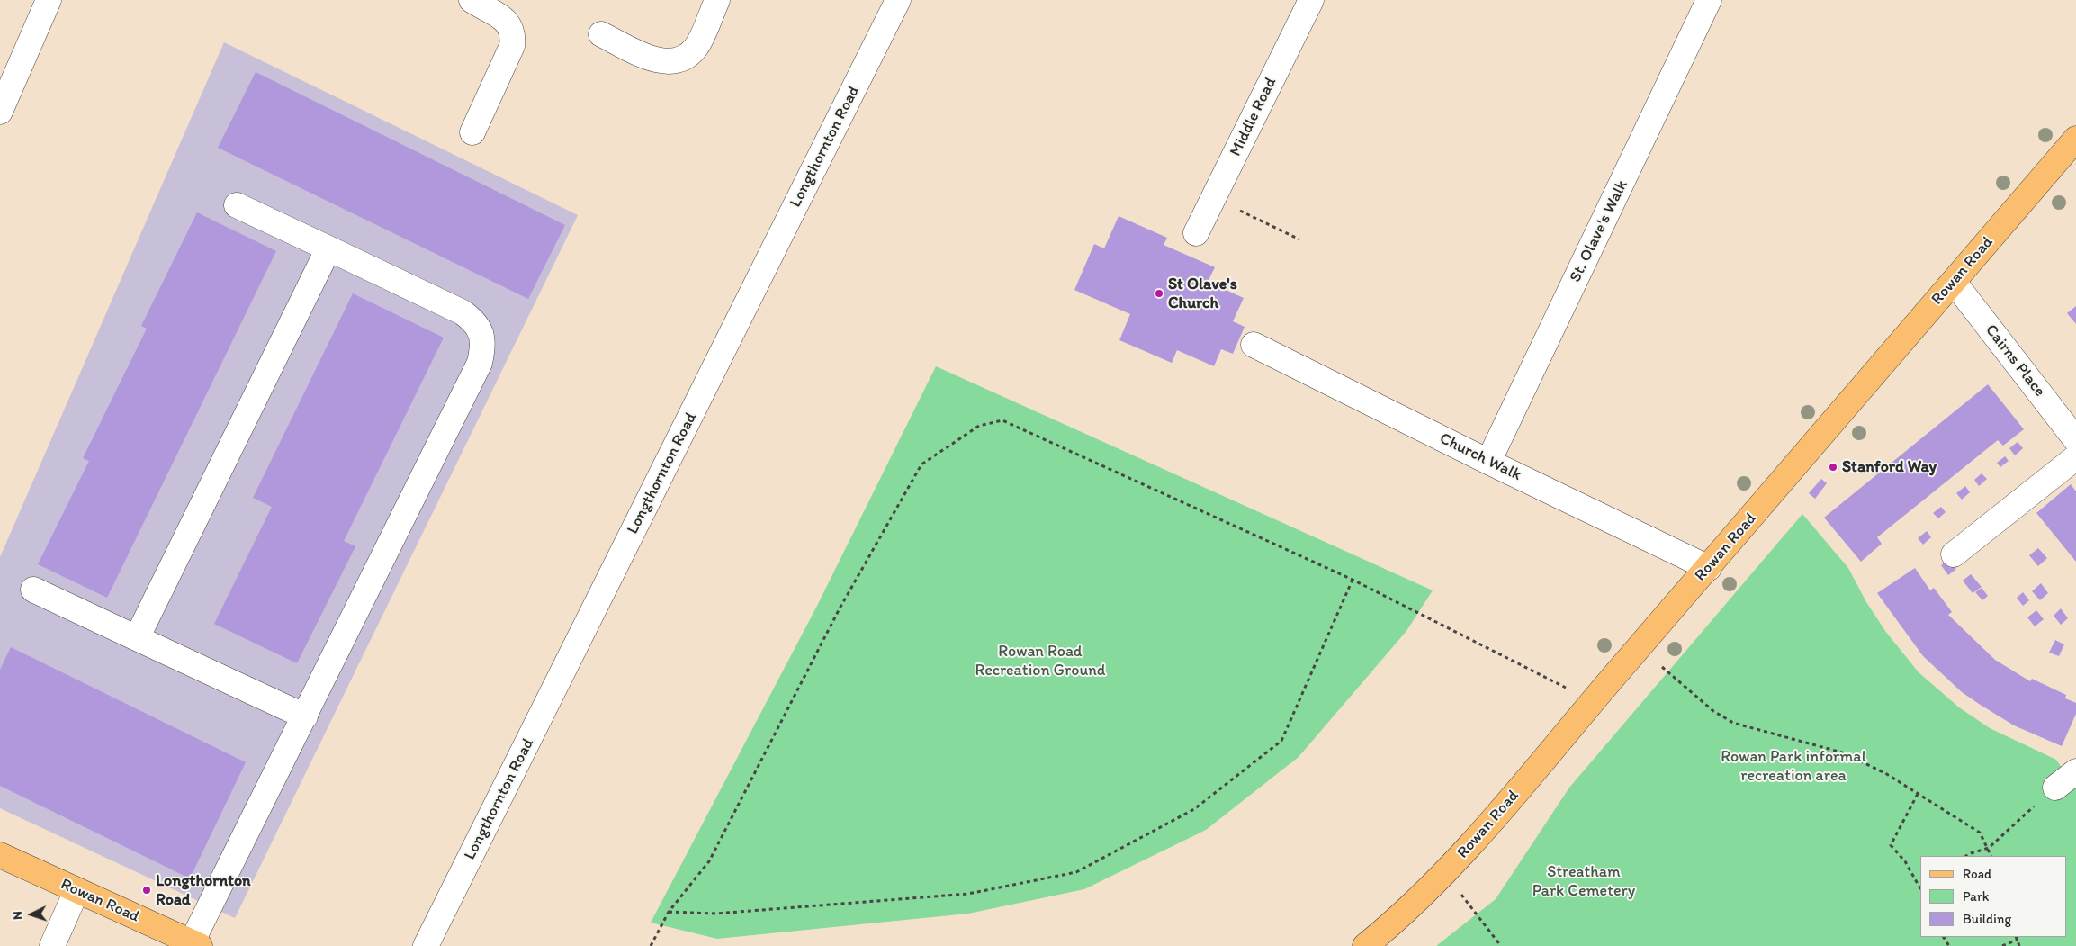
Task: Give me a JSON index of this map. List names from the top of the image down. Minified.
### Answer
{"streets":{"main road":["Rowan Road"],"street":["Middle Road","Longthornton Road","St. Olave's Walk","Cairns Place","Church Walk"]},"crossings":[["St. Olave's Walk","Church Walk"],["Rowan Road","Cairns Place"],["Rowan Road","Church Walk"]],"parks":["Rowan Road Recreation Ground","Rowan Park informal recreation area","Streatham Park Cemetery"],"places":["St Olave's Church","Stanford Way","Longthornton Road"],"legend":["Road","Park","Building"],"north":"left"}
